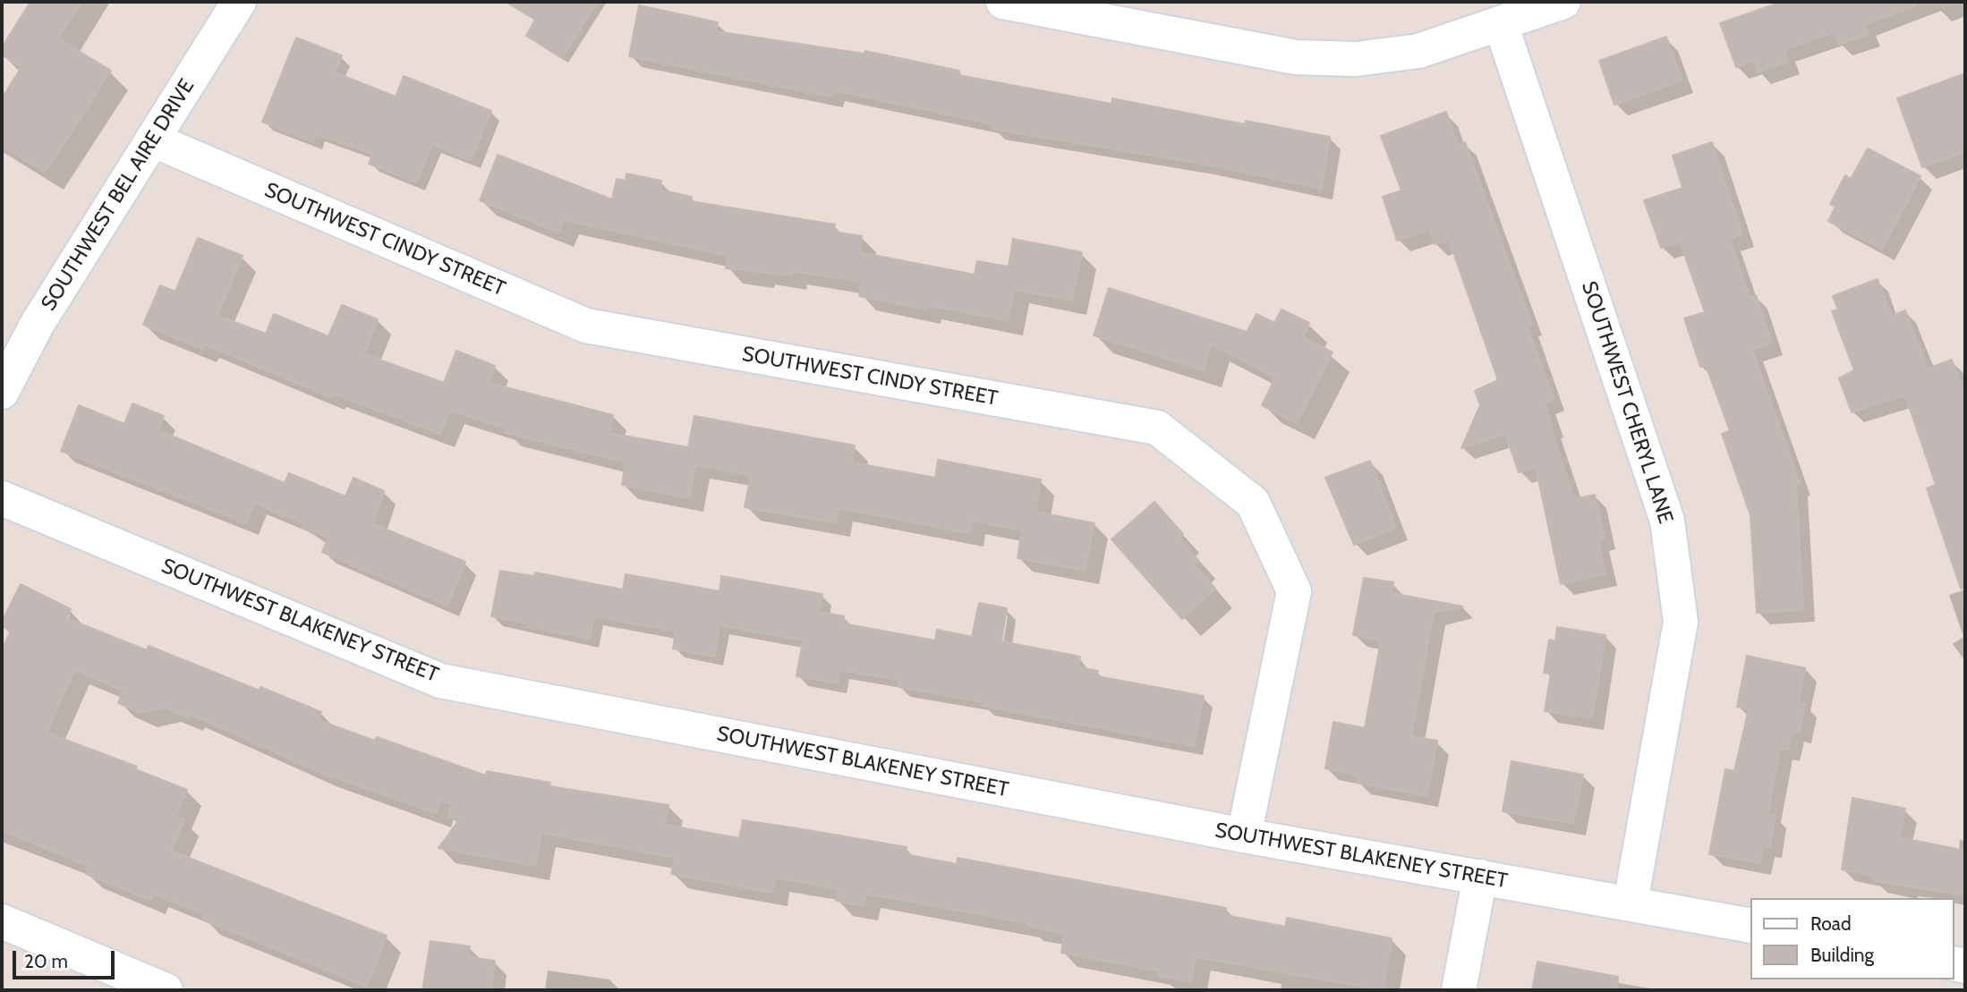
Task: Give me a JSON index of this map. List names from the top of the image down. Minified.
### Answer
{"streets":{"street":["SOUTHWEST BEL AIRE DRIVE","SOUTHWEST CINDY STREET","SOUTHWEST CHERYL LANE","SOUTHWEST BLAKENEY STREET"]},"crossings":[["SOUTHWEST BEL AIRE DRIVE","SOUTHWEST CINDY STREET"],["SOUTHWEST CINDY STREET","SOUTHWEST BLAKENEY STREET"],["SOUTHWEST CHERYL LANE","SOUTHWEST BLAKENEY STREET"]],"legend":["Road","Building"],"scale_bar":"20 m"}
